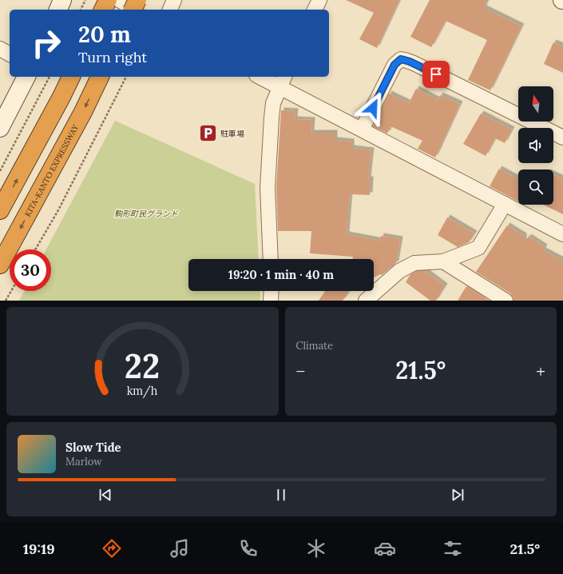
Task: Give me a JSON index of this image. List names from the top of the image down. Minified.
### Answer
{"streets":{"highway":["KITA-KANTO EXPRESSWAY"]},"parks":["駒形町民グランド"],"places":{"parking":["駐車場"]},"north":"top","page":{"turn":["20 m","Turn right"],"limit":"30","trip":"19:20 · 1 min · 40 m","tile":"Climate","heat":["−","21.5°","+"],"song":["Slow Tide","Marlow"],"tabs":["19:19","21.5°"],"gauge":["22","km/h"]}}
